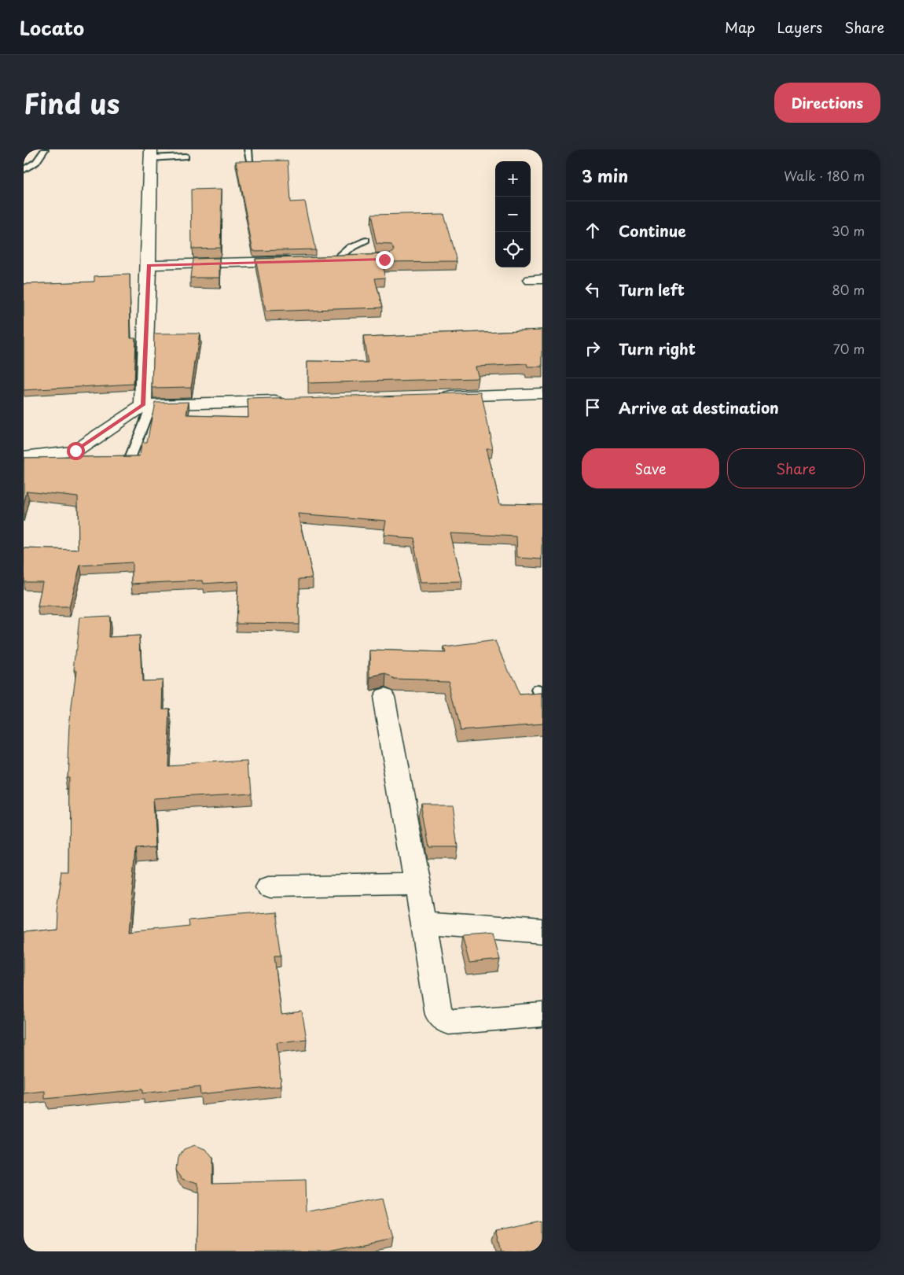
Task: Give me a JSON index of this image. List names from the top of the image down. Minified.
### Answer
{"page":{"header":"Locato","nav":["Map","Layers","Share"],"title":"Find us","buttons":["Directions",["Save","Share"]],"heading":["3 min","Walk · 180 m"],"map_buttons":["+","−"],"list":[["Continue","30 m"],["Turn left","80 m"],["Turn right","70 m"],"Arrive at destination"]}}
